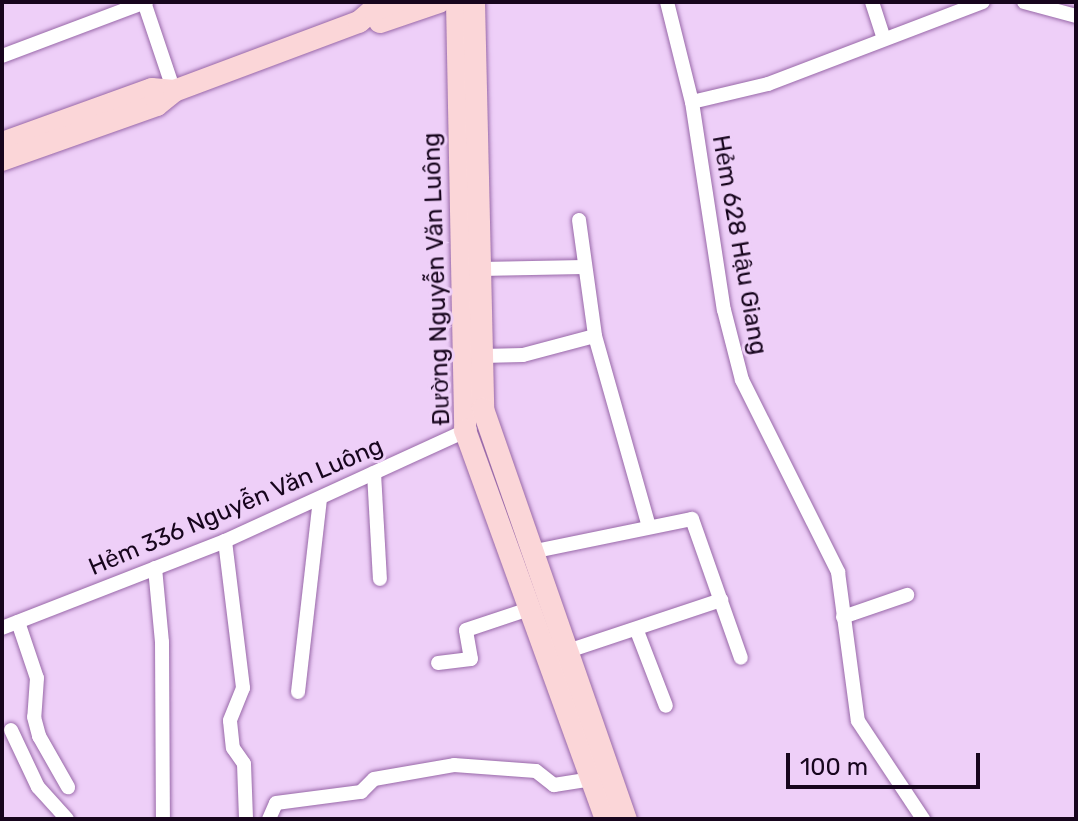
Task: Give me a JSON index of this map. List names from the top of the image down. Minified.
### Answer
{"streets":{"main road":["Đường Nguyễn Văn Luông"],"street":["Hẻm 628 Hậu Giang","Hẻm 336 Nguyễn Văn Luông"]},"crossings":[["Đường Nguyễn Văn Luông","Hẻm 336 Nguyễn Văn Luông"]],"scale_bar":"100 m"}
